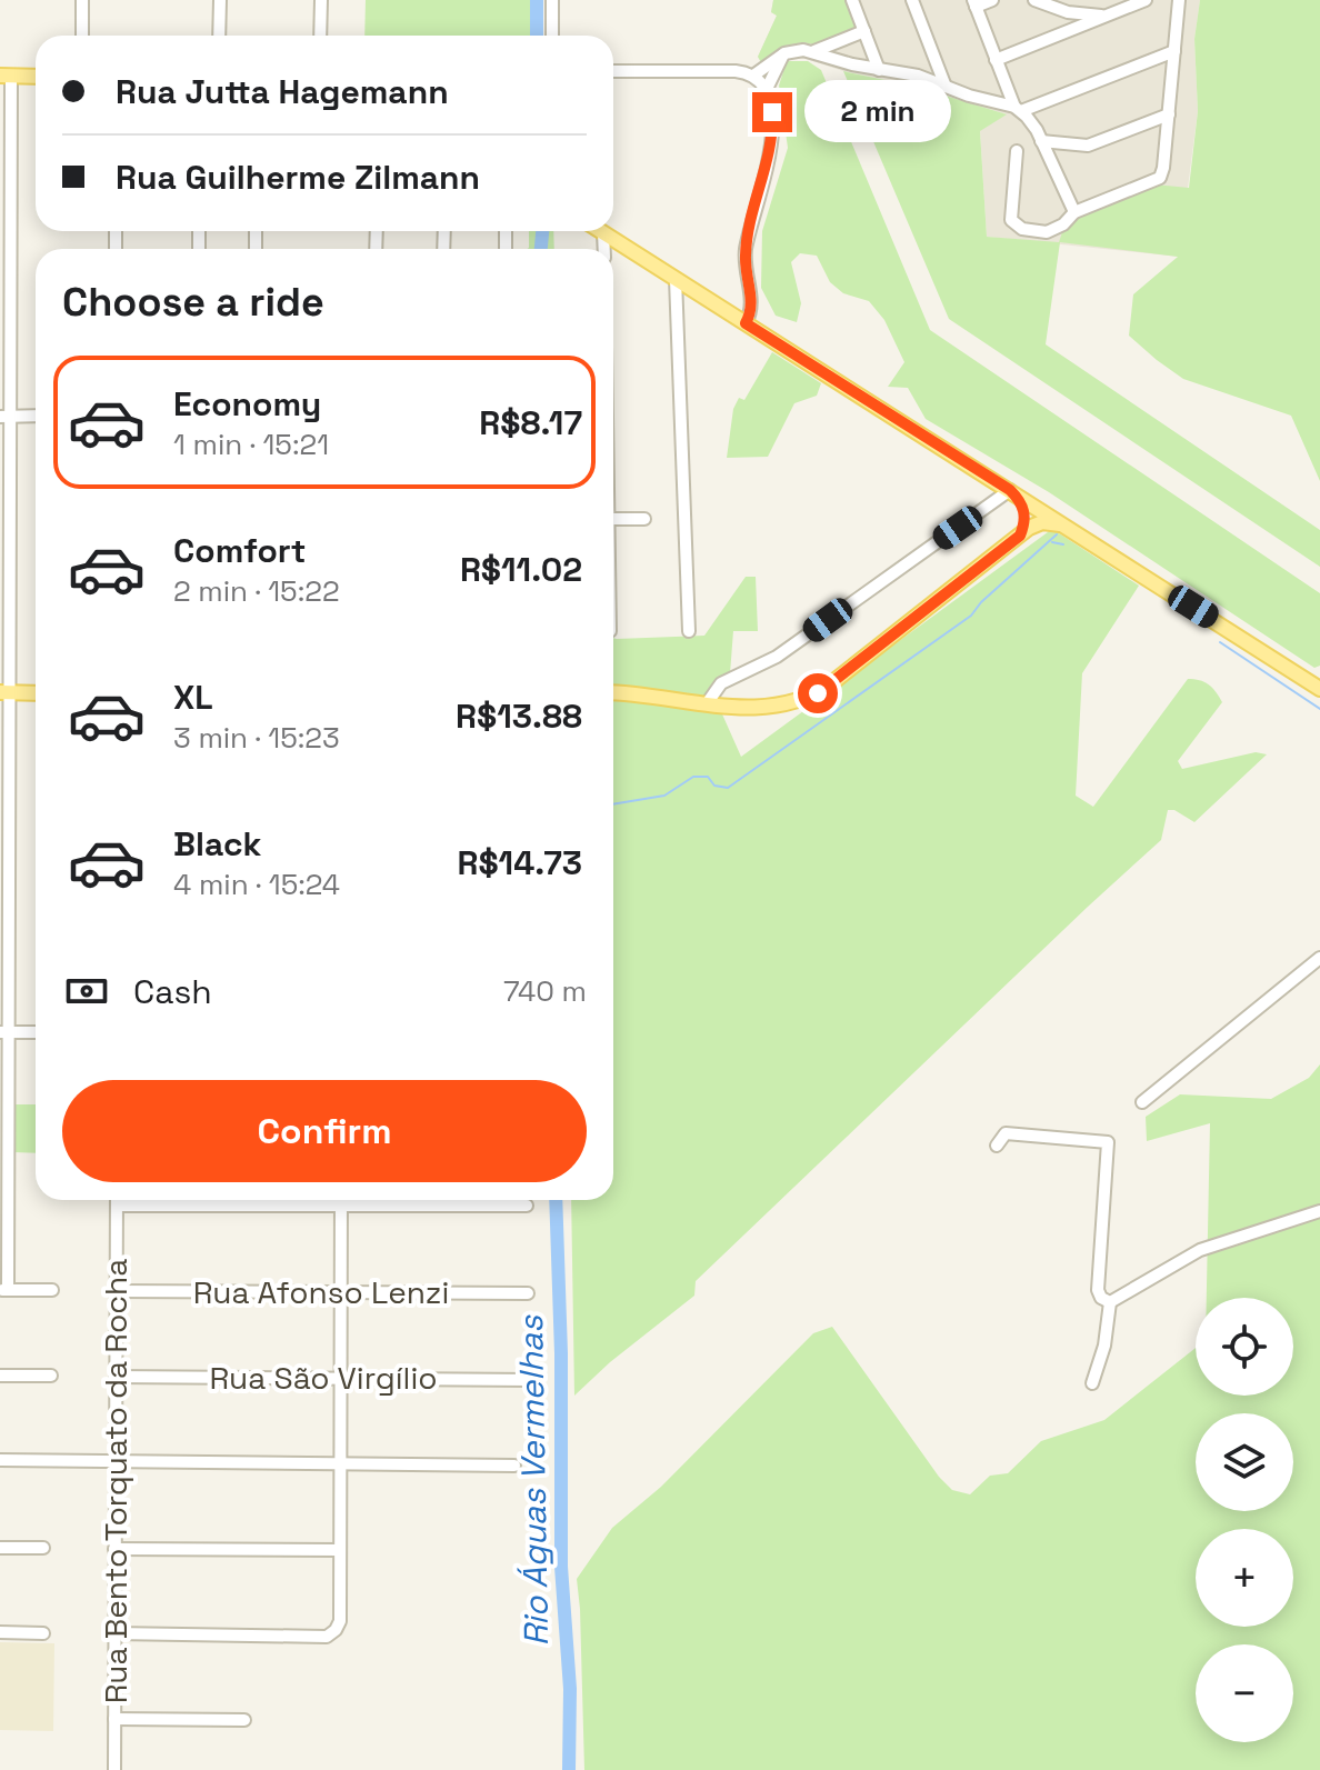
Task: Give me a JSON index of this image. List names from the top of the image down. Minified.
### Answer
{"streets":{"street":["Rua Afonso Lenzi","Rua São Virgílio","Rua Bento Torquato da Rocha"]},"crossings":[["Rua Afonso Lenzi","Rua Bento Torquato da Rocha"],["Rua São Virgílio","Rua Bento Torquato da Rocha"]],"water":["Rio Águas Vermelhas"],"page":{"banner":["Rua Jutta Hagemann","Rua Guilherme Zilmann"],"bubble":"2 min","heading":"Choose a ride","list":[{"name":"Economy","note":"1 min · 15:21","value":"R$8.17"},{"name":"Comfort","note":"2 min · 15:22","value":"R$11.02"},{"name":"XL","note":"3 min · 15:23","value":"R$13.88"},{"name":"Black","note":"4 min · 15:24","value":"R$14.73"}],"pay":["Cash","740 m"],"buttons":"Confirm","map_buttons":["+","−"]}}
